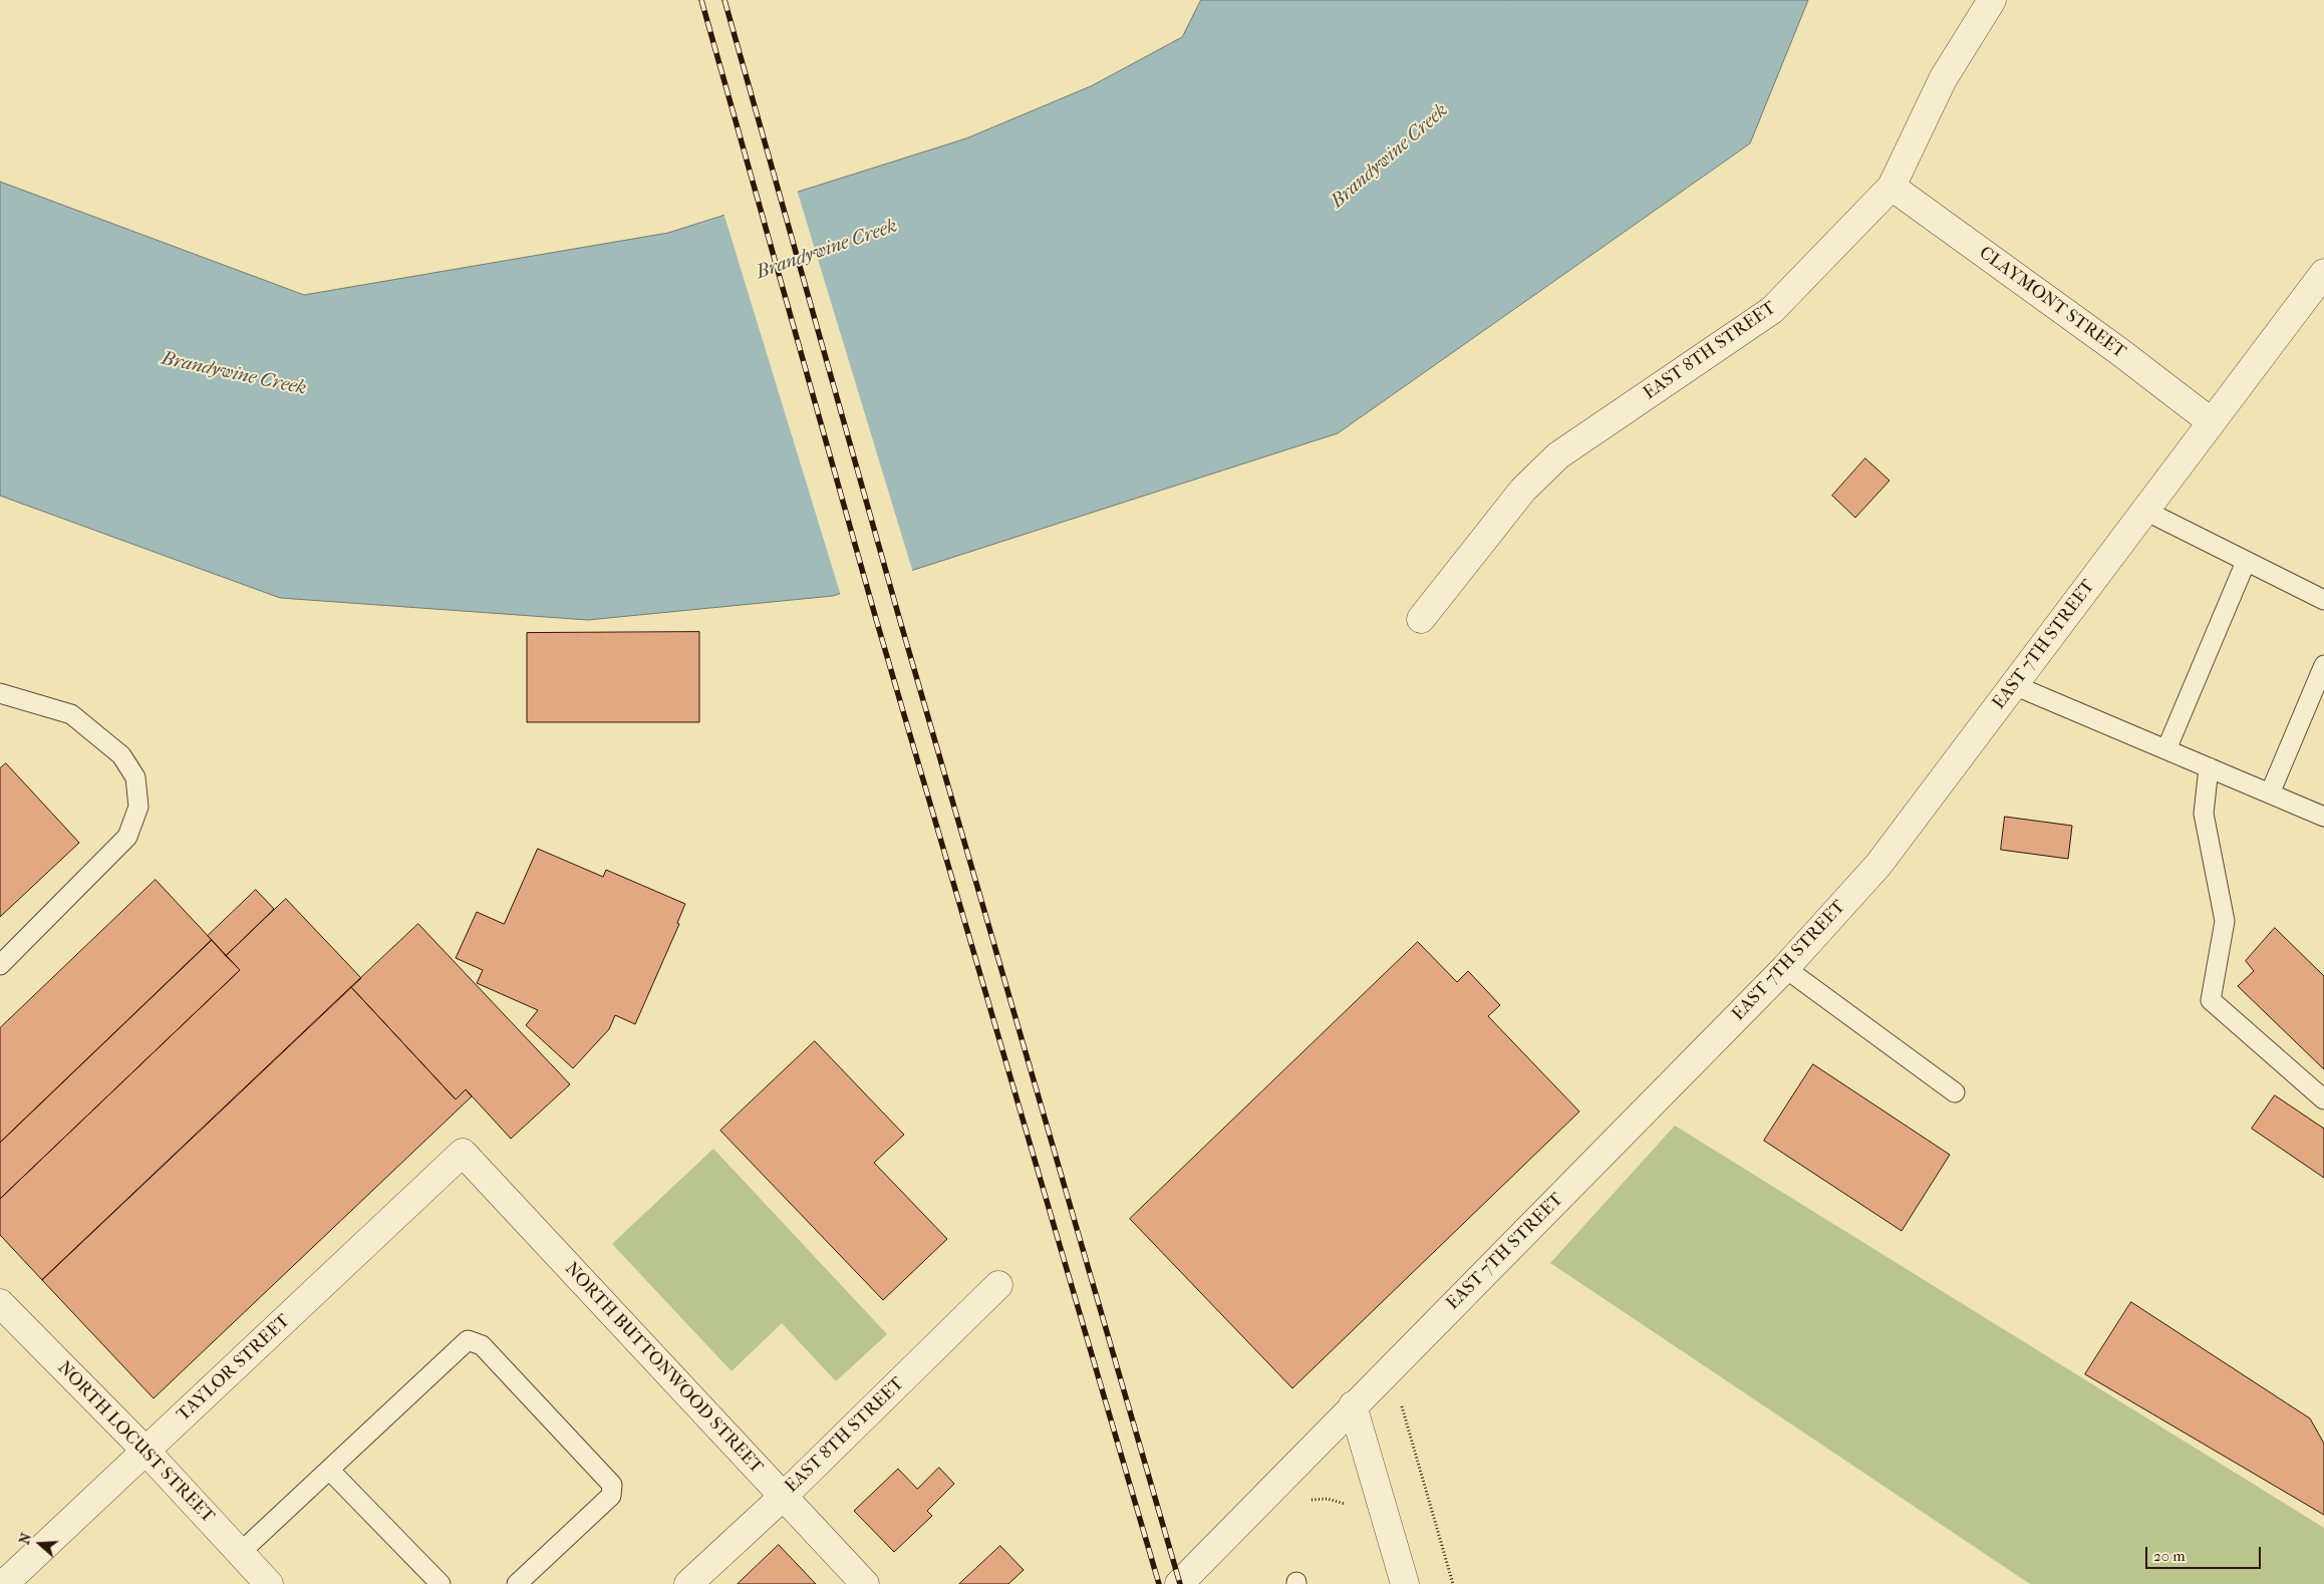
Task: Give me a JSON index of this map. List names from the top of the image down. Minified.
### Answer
{"streets":{"street":["CLAYMONT STREET","EAST 8TH STREET","EAST 7TH STREET","TAYLOR STREET","NORTH BUTTONWOOD STREET","NORTH LOCUST STREET"]},"crossings":[["CLAYMONT STREET","EAST 8TH STREET"],["CLAYMONT STREET","EAST 7TH STREET"],["EAST 8TH STREET","NORTH BUTTONWOOD STREET"],["TAYLOR STREET","NORTH BUTTONWOOD STREET"],["TAYLOR STREET","NORTH LOCUST STREET"]],"water":["Brandywine Creek"],"scale_bar":"20 m","north":"left"}
